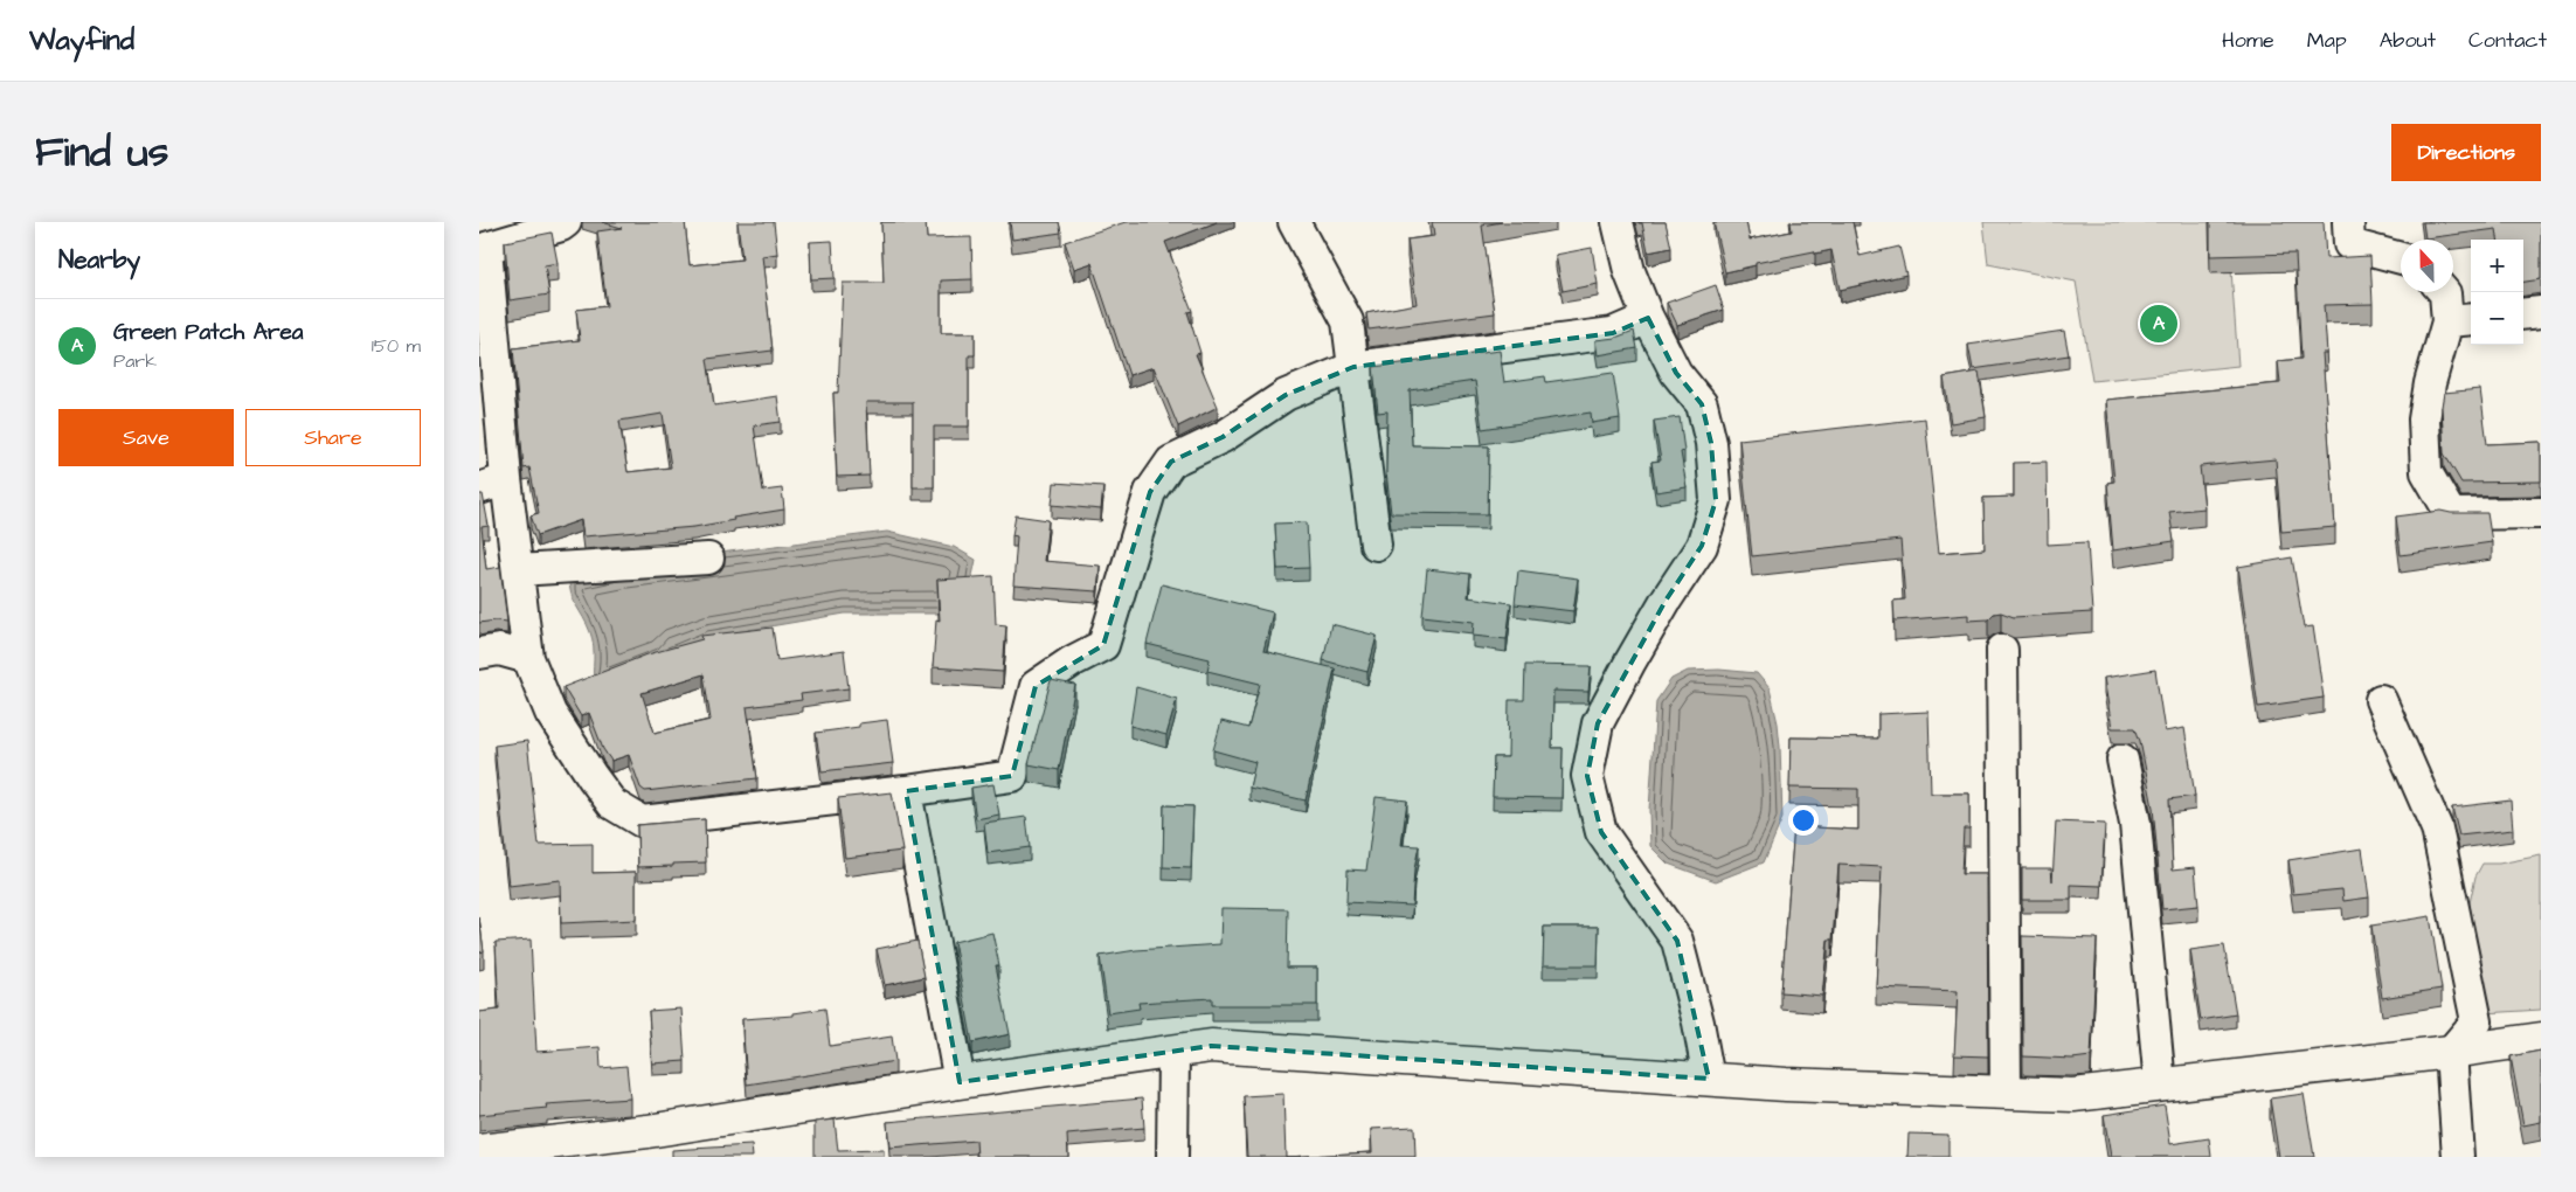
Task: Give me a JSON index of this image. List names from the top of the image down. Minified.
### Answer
{"north":"top","page":{"header":"Wayfind","nav":["Home","Map","About","Contact"],"title":"Find us","buttons":["Directions",["Save","Share"]],"heading":"Nearby","map_buttons":["+","−"],"list":[{"mark":"A","name":"Green Patch Area","note":"Park","value":"150 m"}],"pins":"A"}}
